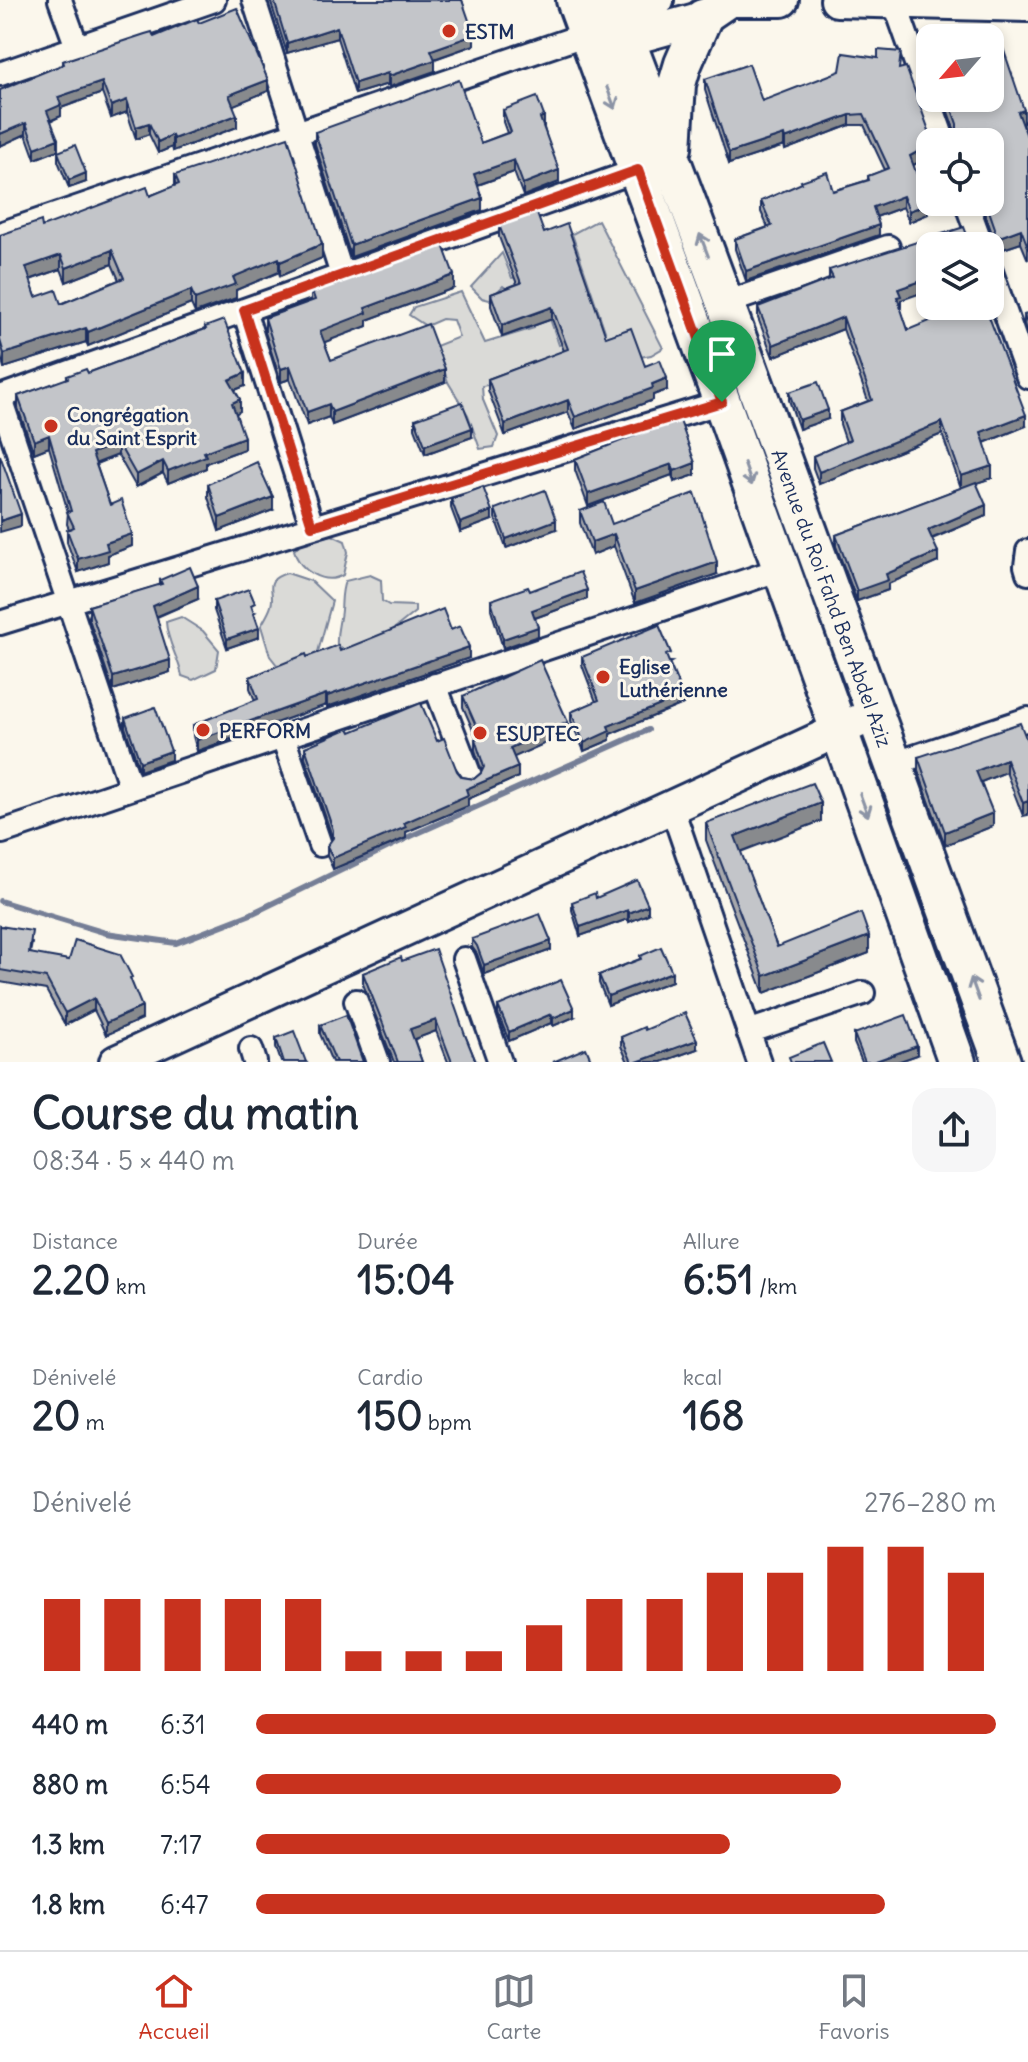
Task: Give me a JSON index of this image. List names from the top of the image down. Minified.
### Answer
{"streets":{"main road":["Avenue du Roi Fahd Ben Abdel Aziz"]},"places":["ESTM","Congrégation du Saint Esprit","Eglise Luthérienne","PERFORM","ESUPTEC"],"north":"bottom left","page":{"heading":["Course du matin","08:34 · 5 × 440 m"],"stats":[["Distance","2.20 km"],["Durée","15:04"],["Allure","6:51 /km"],["Dénivelé","20 m"],["Cardio","150 bpm"],["kcal","168"]],"chart":["Dénivelé","276–280 m"],"list":[{"name":"440 m","note":"6:31"},{"name":"880 m","note":"6:54"},{"name":"1.3 km","note":"7:17"},{"name":"1.8 km","note":"6:47"}],"tabs":["Accueil","Carte","Favoris"]}}
